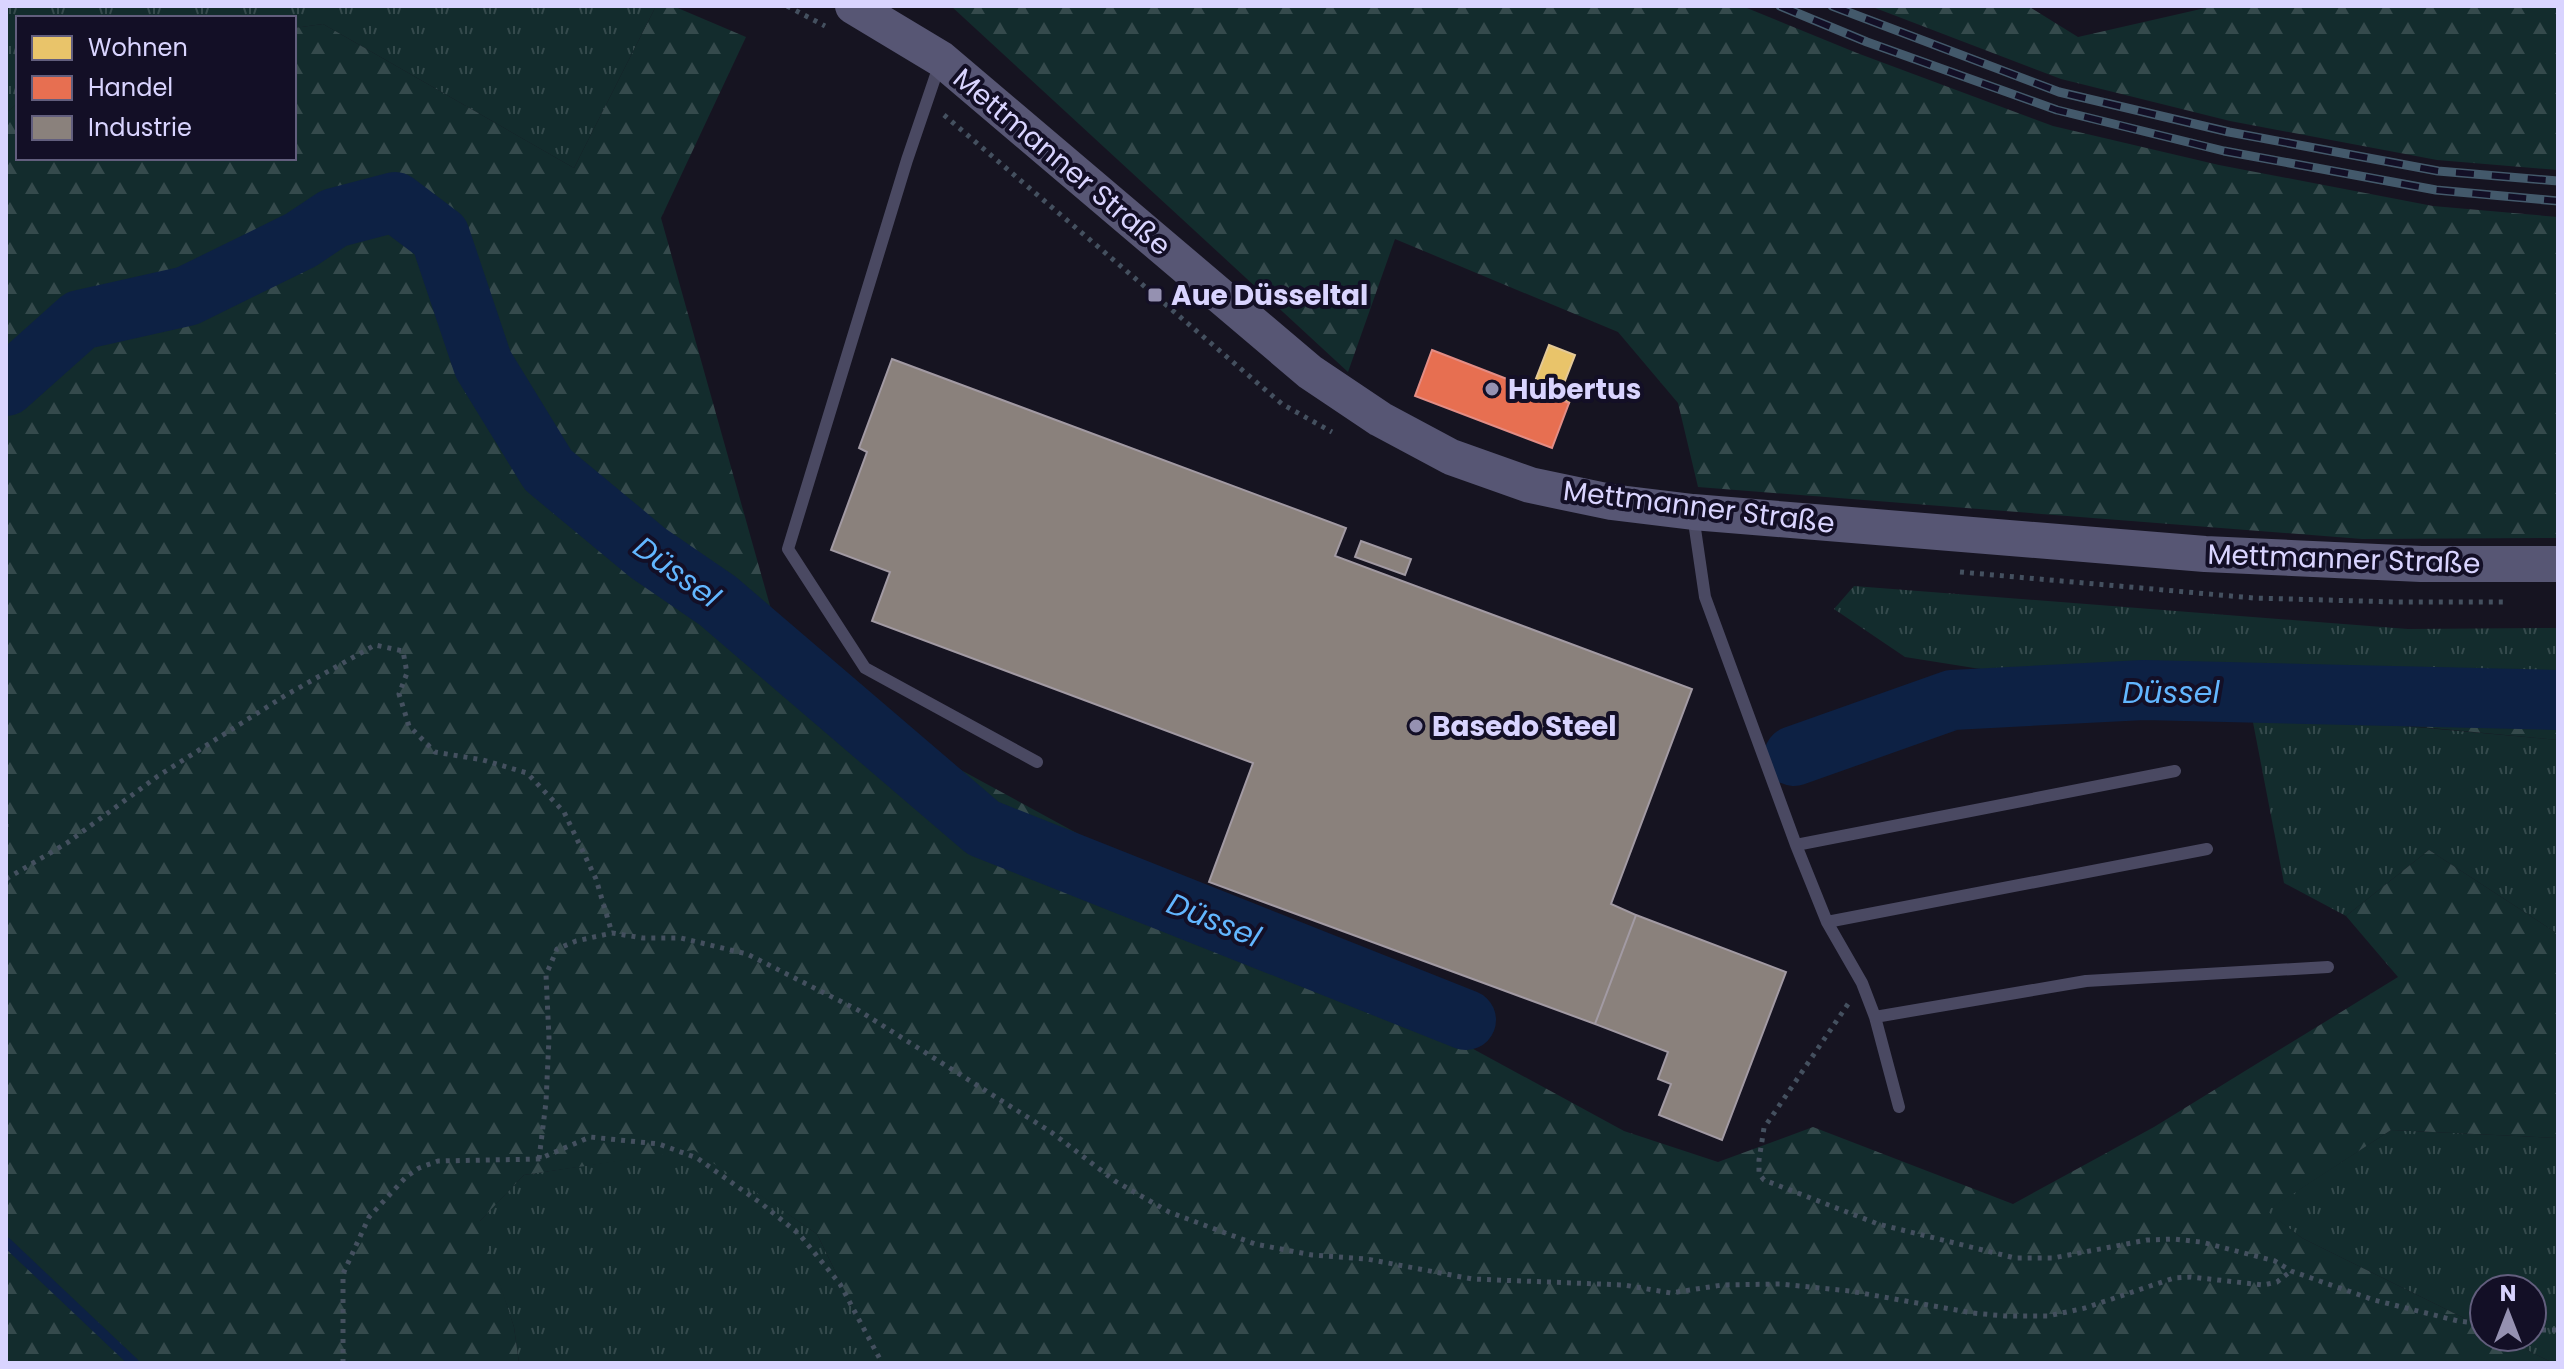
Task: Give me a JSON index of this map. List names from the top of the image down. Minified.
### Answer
{"streets":{"main road":["Mettmanner Straße"]},"water":["Düssel"],"places":{"transit":["Aue Düsseltal"],"other":["Hubertus","Basedo Steel"]},"legend":["Wohnen","Handel","Industrie"],"north":"top"}
